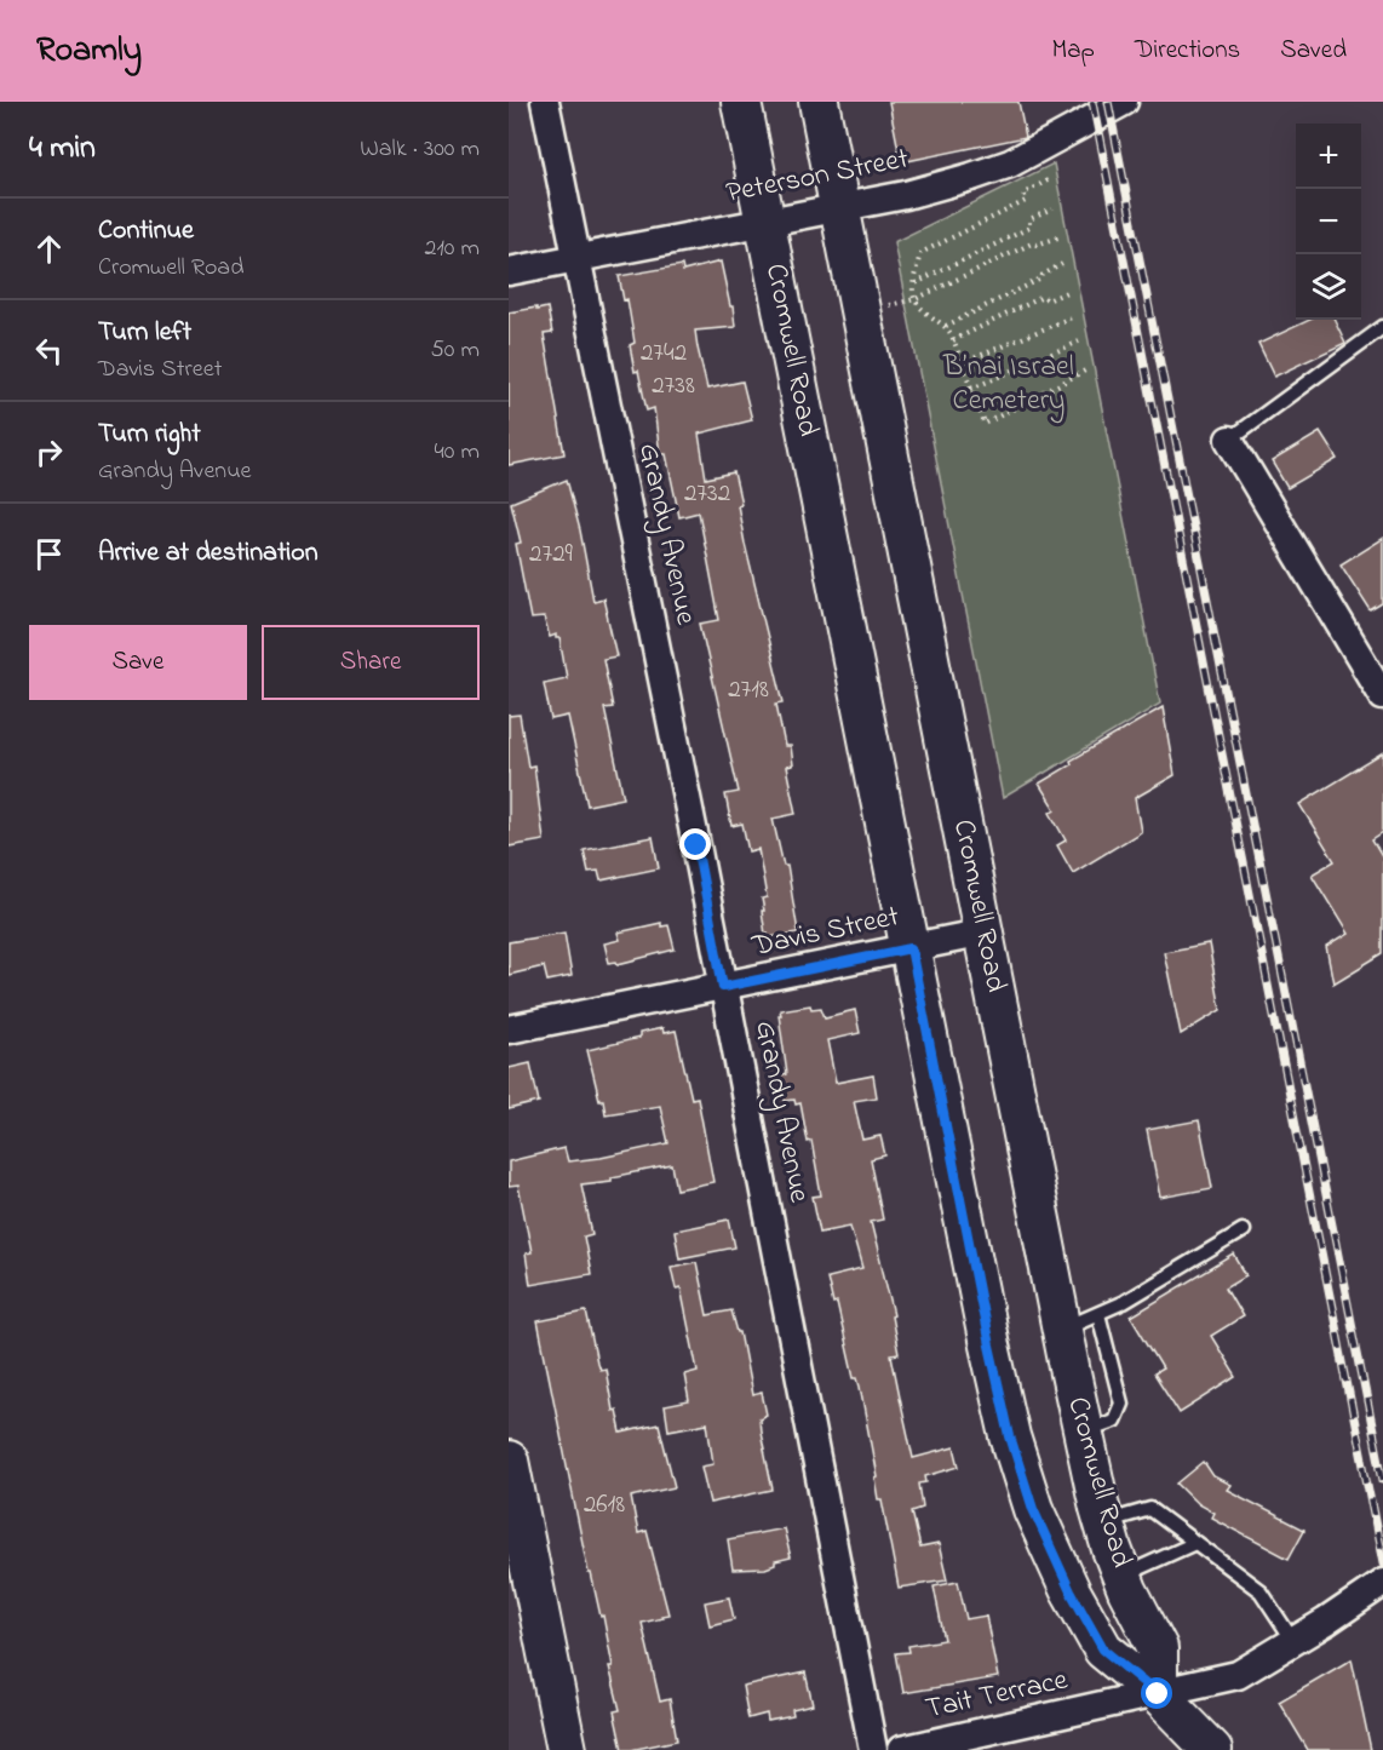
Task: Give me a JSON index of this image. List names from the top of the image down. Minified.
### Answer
{"streets":{"street":["Peterson Street","Cromwell Road","Grandy Avenue","Davis Street","Tait Terrace"]},"crossings":[["Peterson Street","Cromwell Road"],["Peterson Street","Grandy Avenue"],["Cromwell Road","Davis Street"],["Cromwell Road","Tait Terrace"],["Grandy Avenue","Davis Street"]],"parks":["B’nai Israel Cemetery"],"house_numbers":["2742","2738","2732","2729","2718","2618"],"page":{"header":"Roamly","nav":["Map","Directions","Saved"],"heading":["4 min","Walk · 300 m"],"map_buttons":["+","−"],"list":[["Continue","Cromwell Road","210 m"],["Turn left","Davis Street","50 m"],["Turn right","Grandy Avenue","40 m"],"Arrive at destination"],"buttons":["Save","Share"]}}
